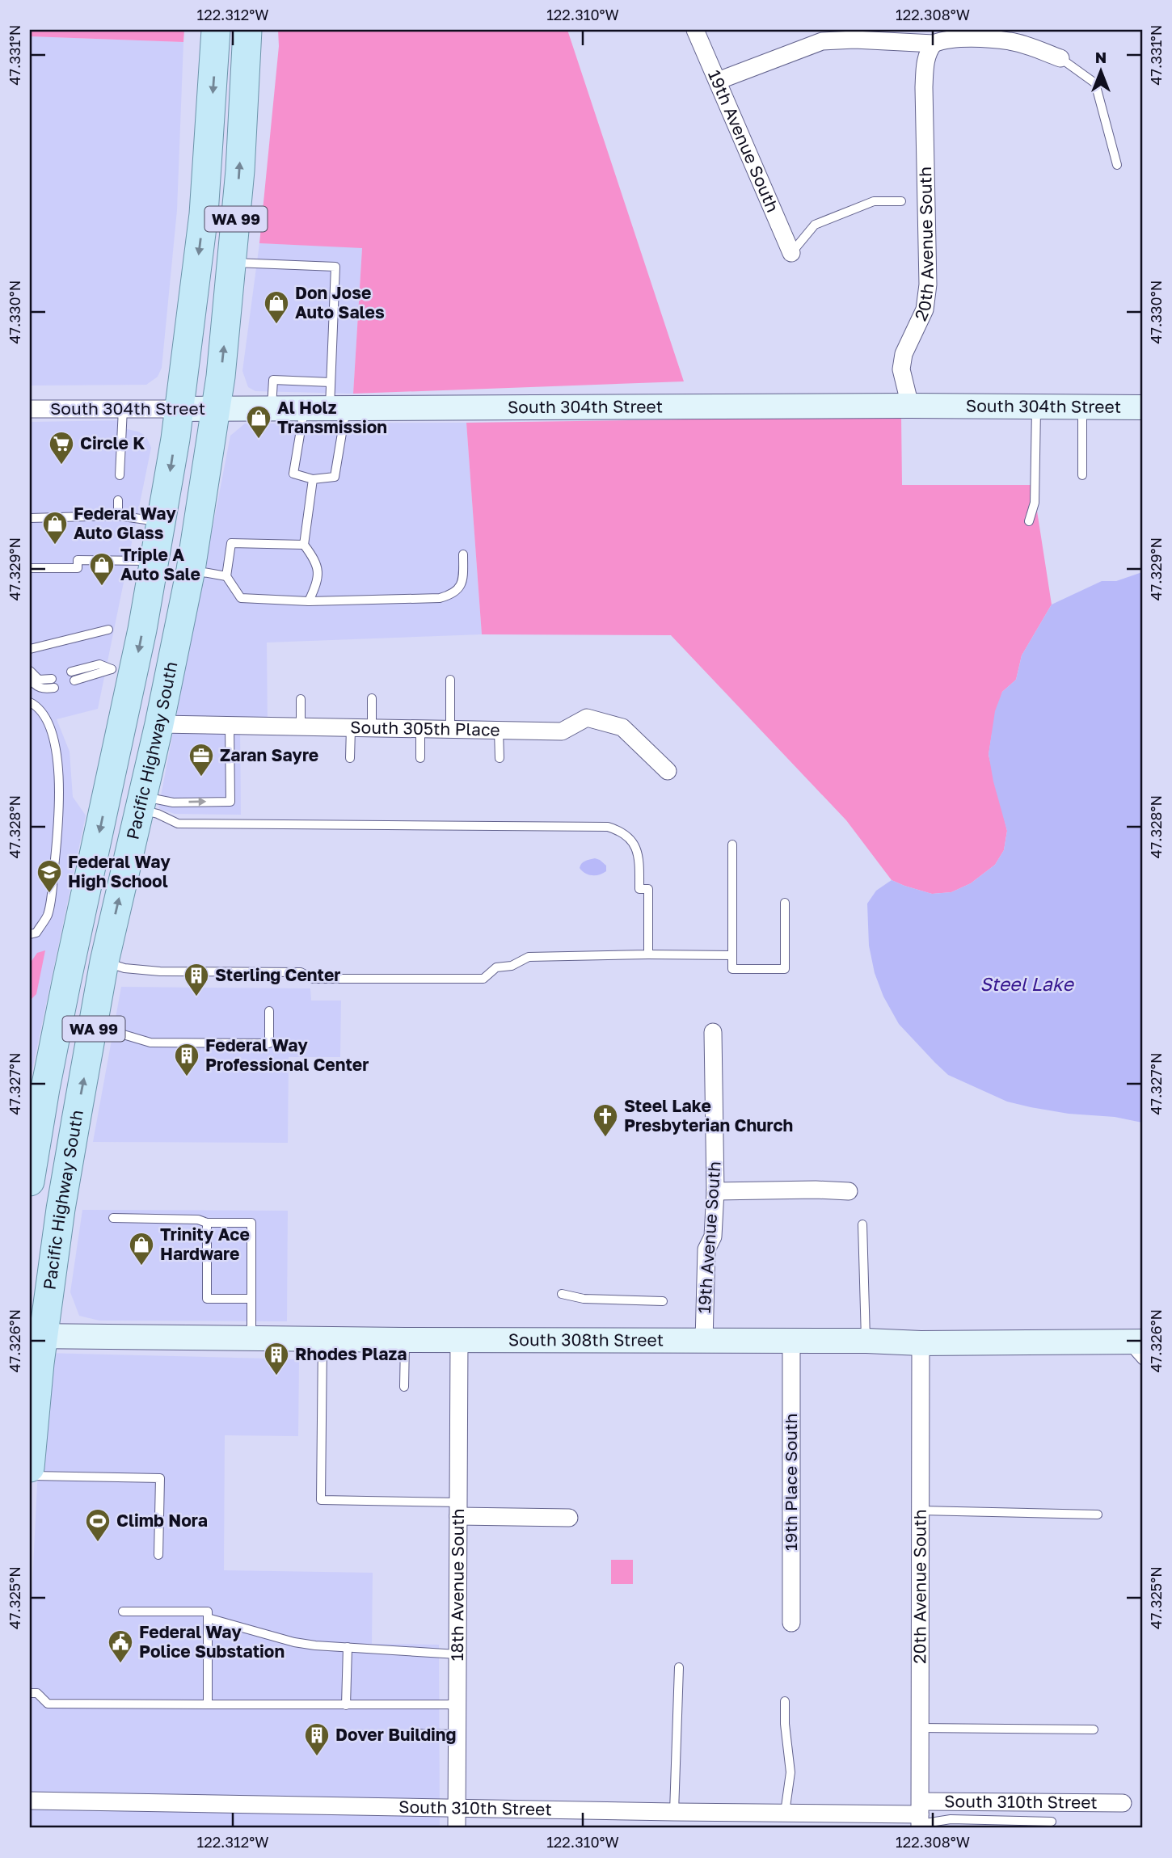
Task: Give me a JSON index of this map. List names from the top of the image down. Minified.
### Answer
{"streets":{"main road":["WA 99","Pacific Highway South"],"street":["19th Avenue South","20th Avenue South","South 304th Street","South 305th Place","South 308th Street","19th Place South","18th Avenue South","South 310th Street"]},"crossings":[["19th Avenue South","South 308th Street"],["20th Avenue South","South 304th Street"],["20th Avenue South","South 308th Street"],["20th Avenue South","South 310th Street"],["South 304th Street","Pacific Highway South"],["South 305th Place","Pacific Highway South"],["Pacific Highway South","South 308th Street"],["South 308th Street","19th Place South"],["South 308th Street","18th Avenue South"],["18th Avenue South","South 310th Street"]],"water":["Steel Lake"],"places":{"shop":["Don Jose Auto Sales","Al Holz Transmission","Federal Way Auto Glass","Triple A Auto Sale","Trinity Ace Hardware"],"supermarket":["Circle K"],"office":["Zaran Sayre"],"school or university":["Federal Way High School"],"building":["Sterling Center","Federal Way Professional Center","Rhodes Plaza","Dover Building"],"church":["Steel Lake Presbyterian Church"],"sports":["Climb Nora"],"public building":["Federal Way Police Substation"]},"north":"top","coordinates":["122.312°W","122.310°W","122.308°W","47.331°N","47.330°N","47.329°N","47.328°N","47.327°N","47.326°N","47.325°N"]}
